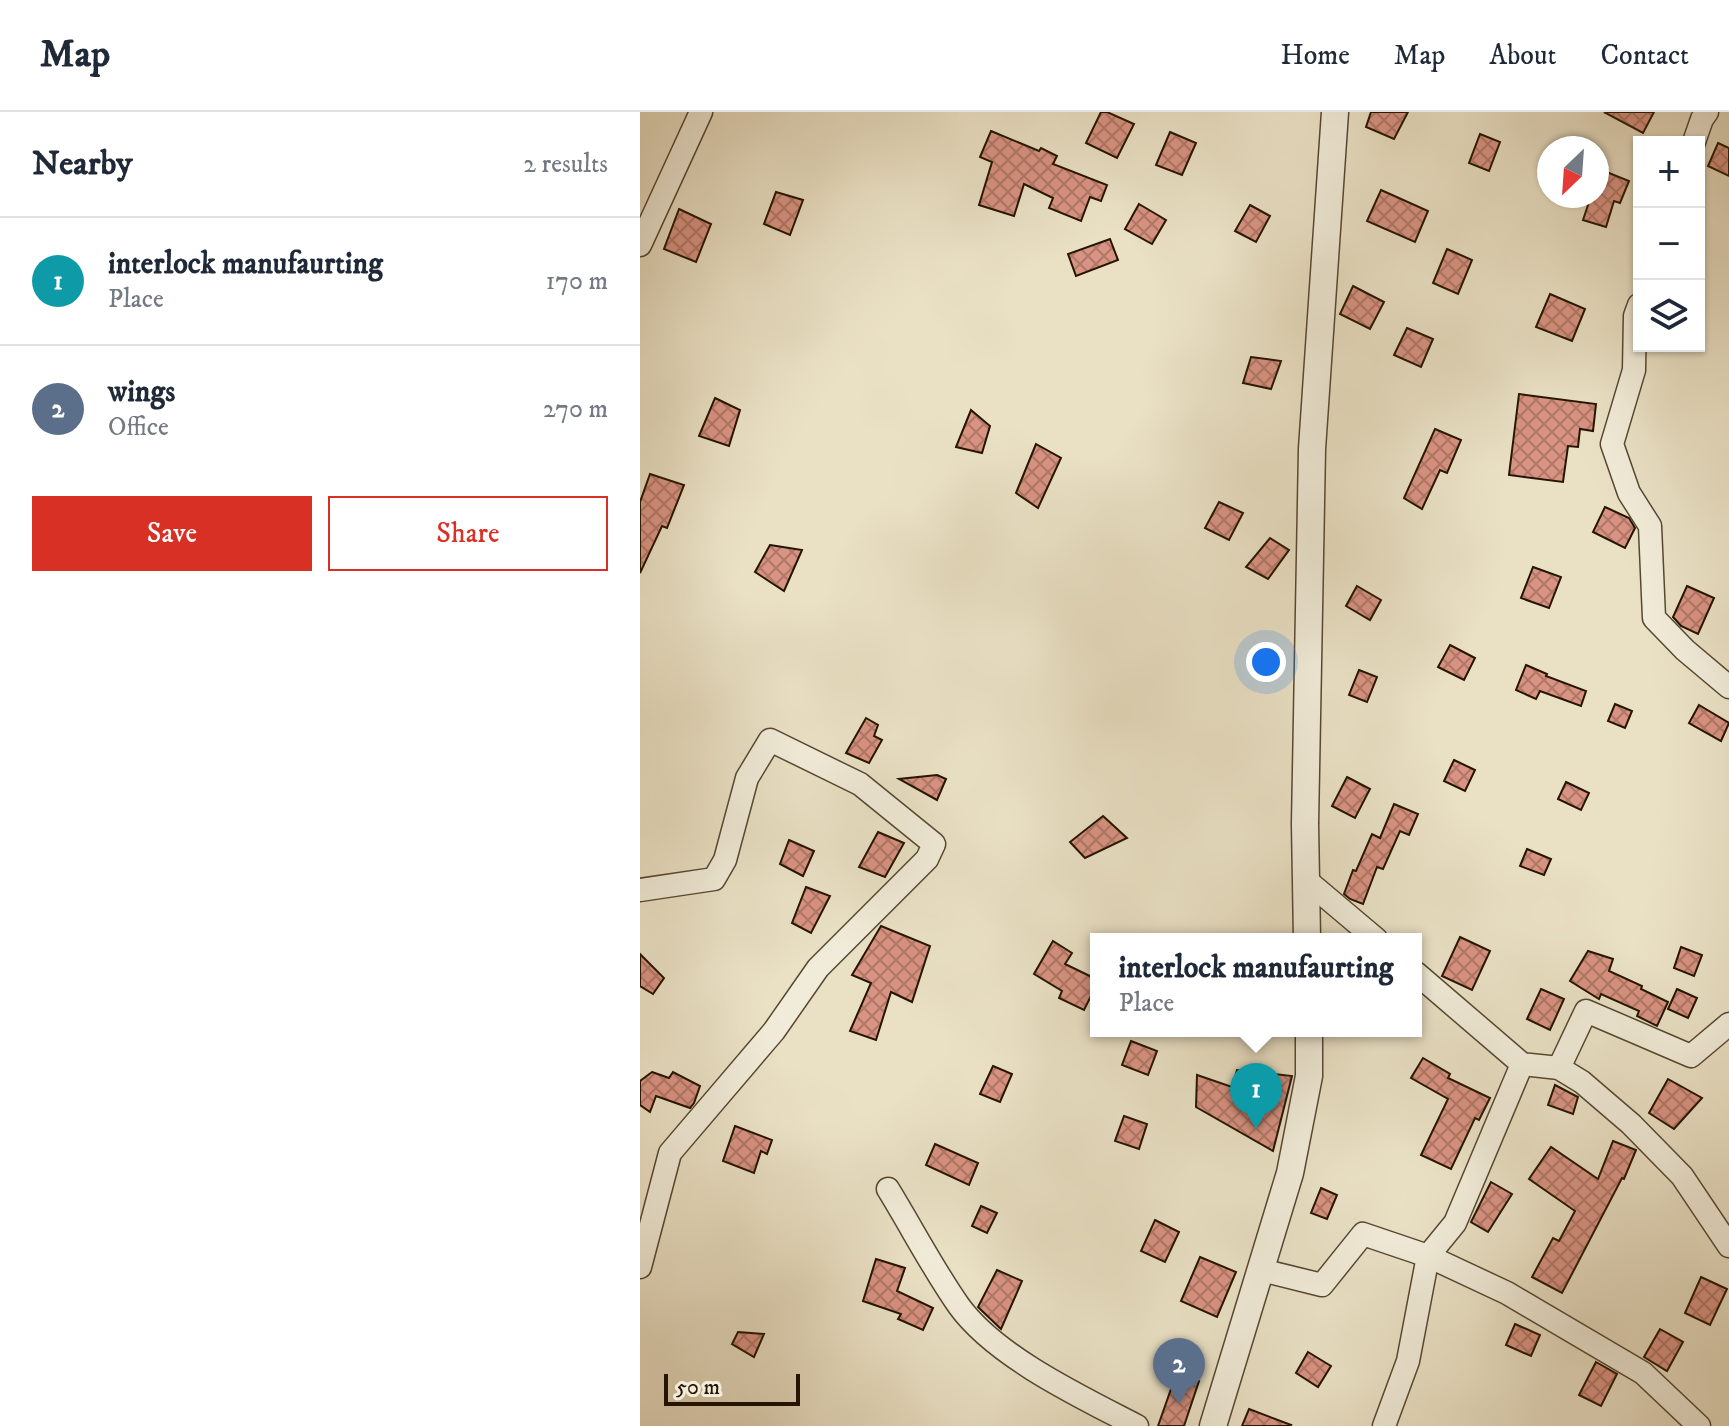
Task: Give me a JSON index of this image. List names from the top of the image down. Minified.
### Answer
{"scale_bar":"50 m","north":"bottom left","page":{"header":"Map","nav":["Home","Map","About","Contact"],"heading":["Nearby","2 results"],"map_buttons":["+","−"],"list":[{"mark":"1","name":"interlock manufaurting","note":"Place","value":"170 m"},{"mark":"2","name":"wings","note":"Office","value":"270 m"}],"buttons":["Save","Share"],"popup":["interlock manufaurting","Place"],"pins":["1","2"],"scale":"50 m"}}
